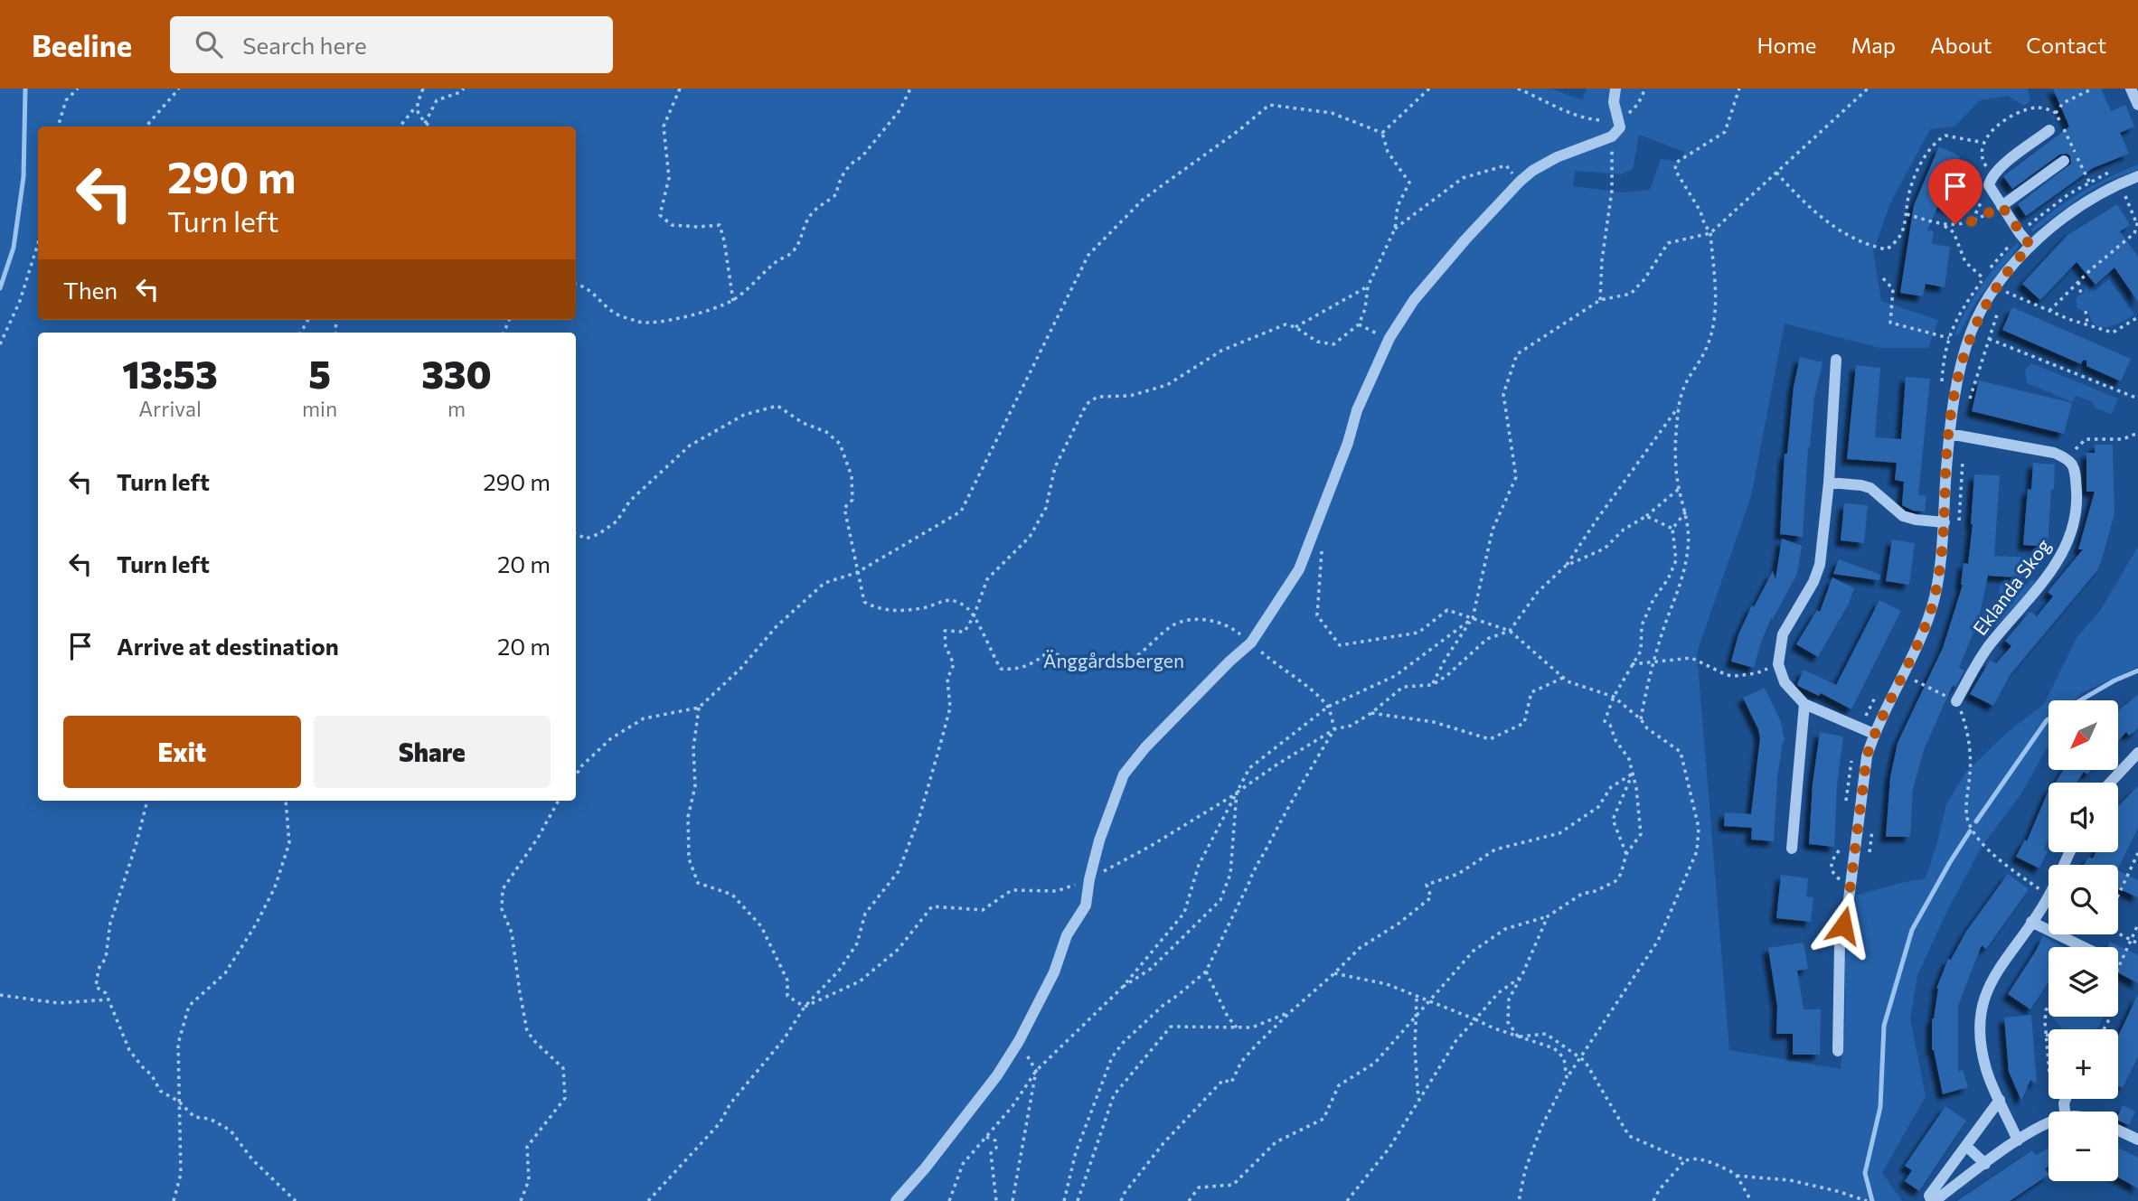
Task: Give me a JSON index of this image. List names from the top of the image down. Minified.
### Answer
{"streets":{"street":["Eklanda Skog"]},"parks":["Änggårdsbergen"],"north":"bottom left","page":{"header":"Beeline","search":"Search here","nav":["Home","Map","About","Contact"],"turn":["290 m","Turn left"],"then":"Then","eta":["13:53","Arrival","5","min","330","m"],"list":[{"name":"Turn left","value":"290 m"},{"name":"Turn left","value":"20 m"},{"name":"Arrive at destination","value":"20 m"}],"map_buttons":["+","−"],"buttons":["Exit","Share"]}}
